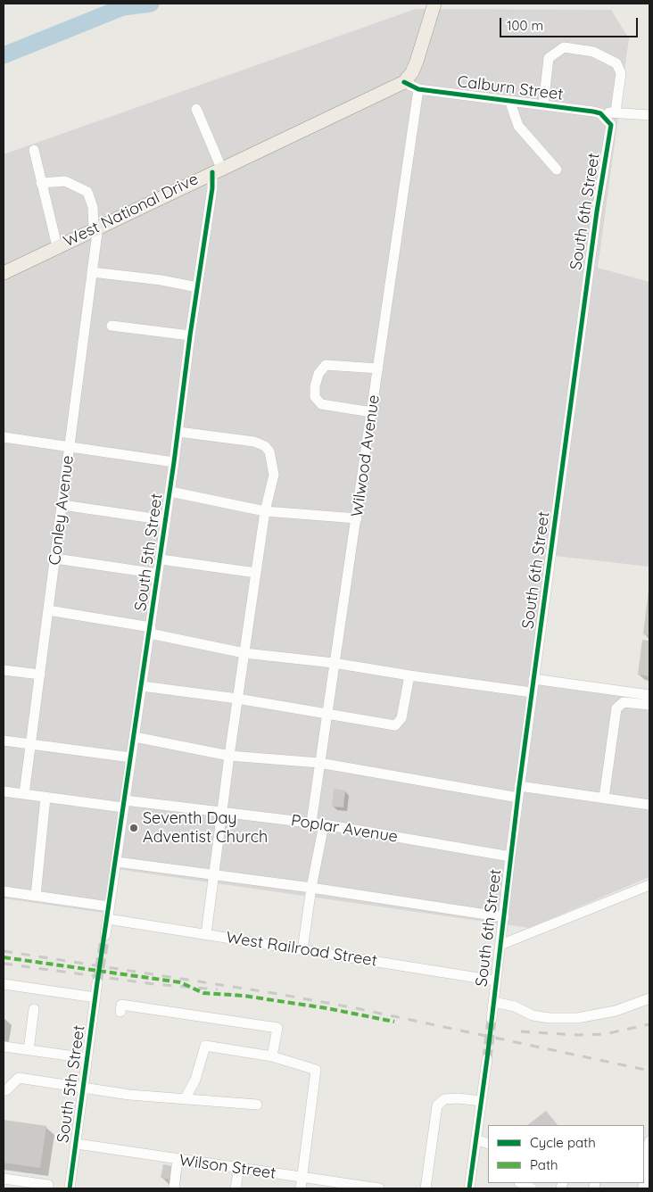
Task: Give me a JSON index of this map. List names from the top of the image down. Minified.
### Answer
{"streets":{"main road":["West National Drive"],"street":["Calburn Street","South 6th Street","Wilwood Avenue","Conley Avenue","South 5th Street","Poplar Avenue","West Railroad Street","Wilson Street"]},"crossings":[["Calburn Street","West National Drive"],["Calburn Street","South 6th Street"],["Calburn Street","Wilwood Avenue"],["West National Drive","Conley Avenue"],["West National Drive","South 5th Street"],["South 6th Street","Poplar Avenue"],["South 6th Street","West Railroad Street"],["Wilwood Avenue","Poplar Avenue"],["Conley Avenue","Poplar Avenue"],["South 5th Street","Poplar Avenue"],["South 5th Street","West Railroad Street"],["South 5th Street","Wilson Street"]],"places":["Seventh Day Adventist Church"],"legend":["Cycle path","Path"],"scale_bar":"100 m"}
